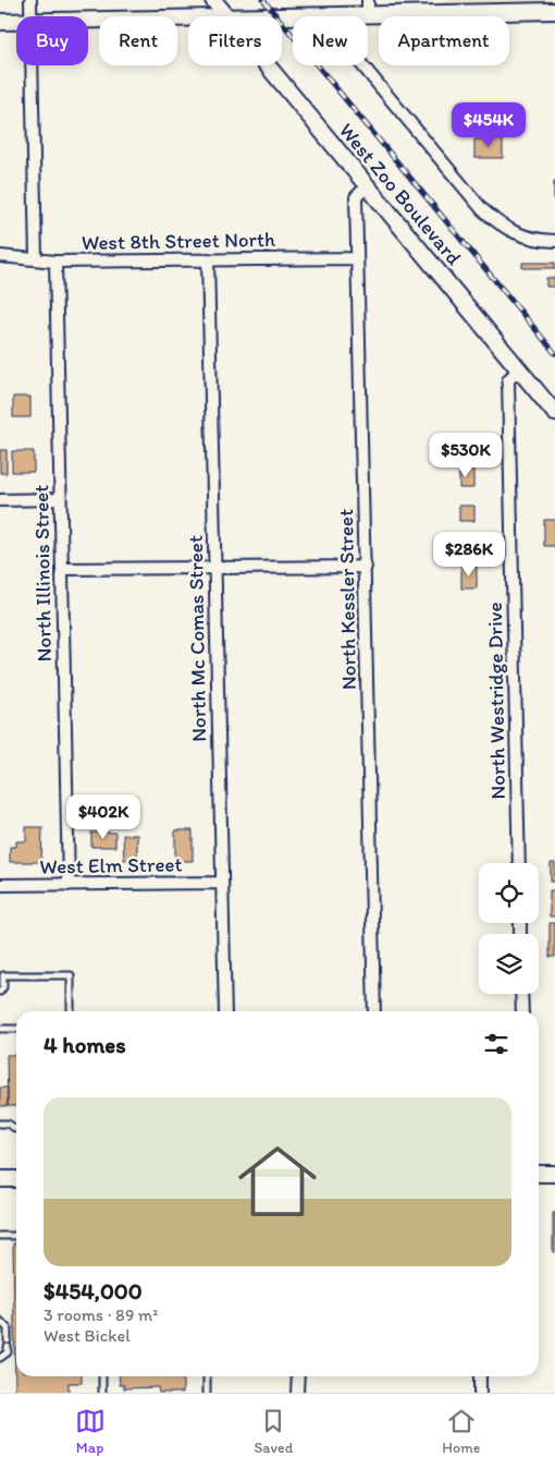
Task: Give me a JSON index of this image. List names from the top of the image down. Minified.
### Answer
{"streets":{"main road":["West Zoo Boulevard"],"street":["West 8th Street North","North Illinois Street","North Kessler Street","North Mc Comas Street","North Westridge Drive","West Elm Street"]},"crossings":[["West Zoo Boulevard","North Kessler Street"],["West Zoo Boulevard","North Westridge Drive"],["West 8th Street North","North Illinois Street"],["West 8th Street North","North Kessler Street"],["West 8th Street North","North Mc Comas Street"],["North Illinois Street","West Elm Street"],["North Mc Comas Street","West Elm Street"]],"page":{"chip":["Buy","Rent","Filters","New","Apartment"],"price":["$454K","$530K","$286K","$402K"],"heading":"4 homes","list":[{"name":"$454,000","note":"3 rooms · 89 m² · West Bickel"}],"tabs":["Map","Saved","Home"]}}
